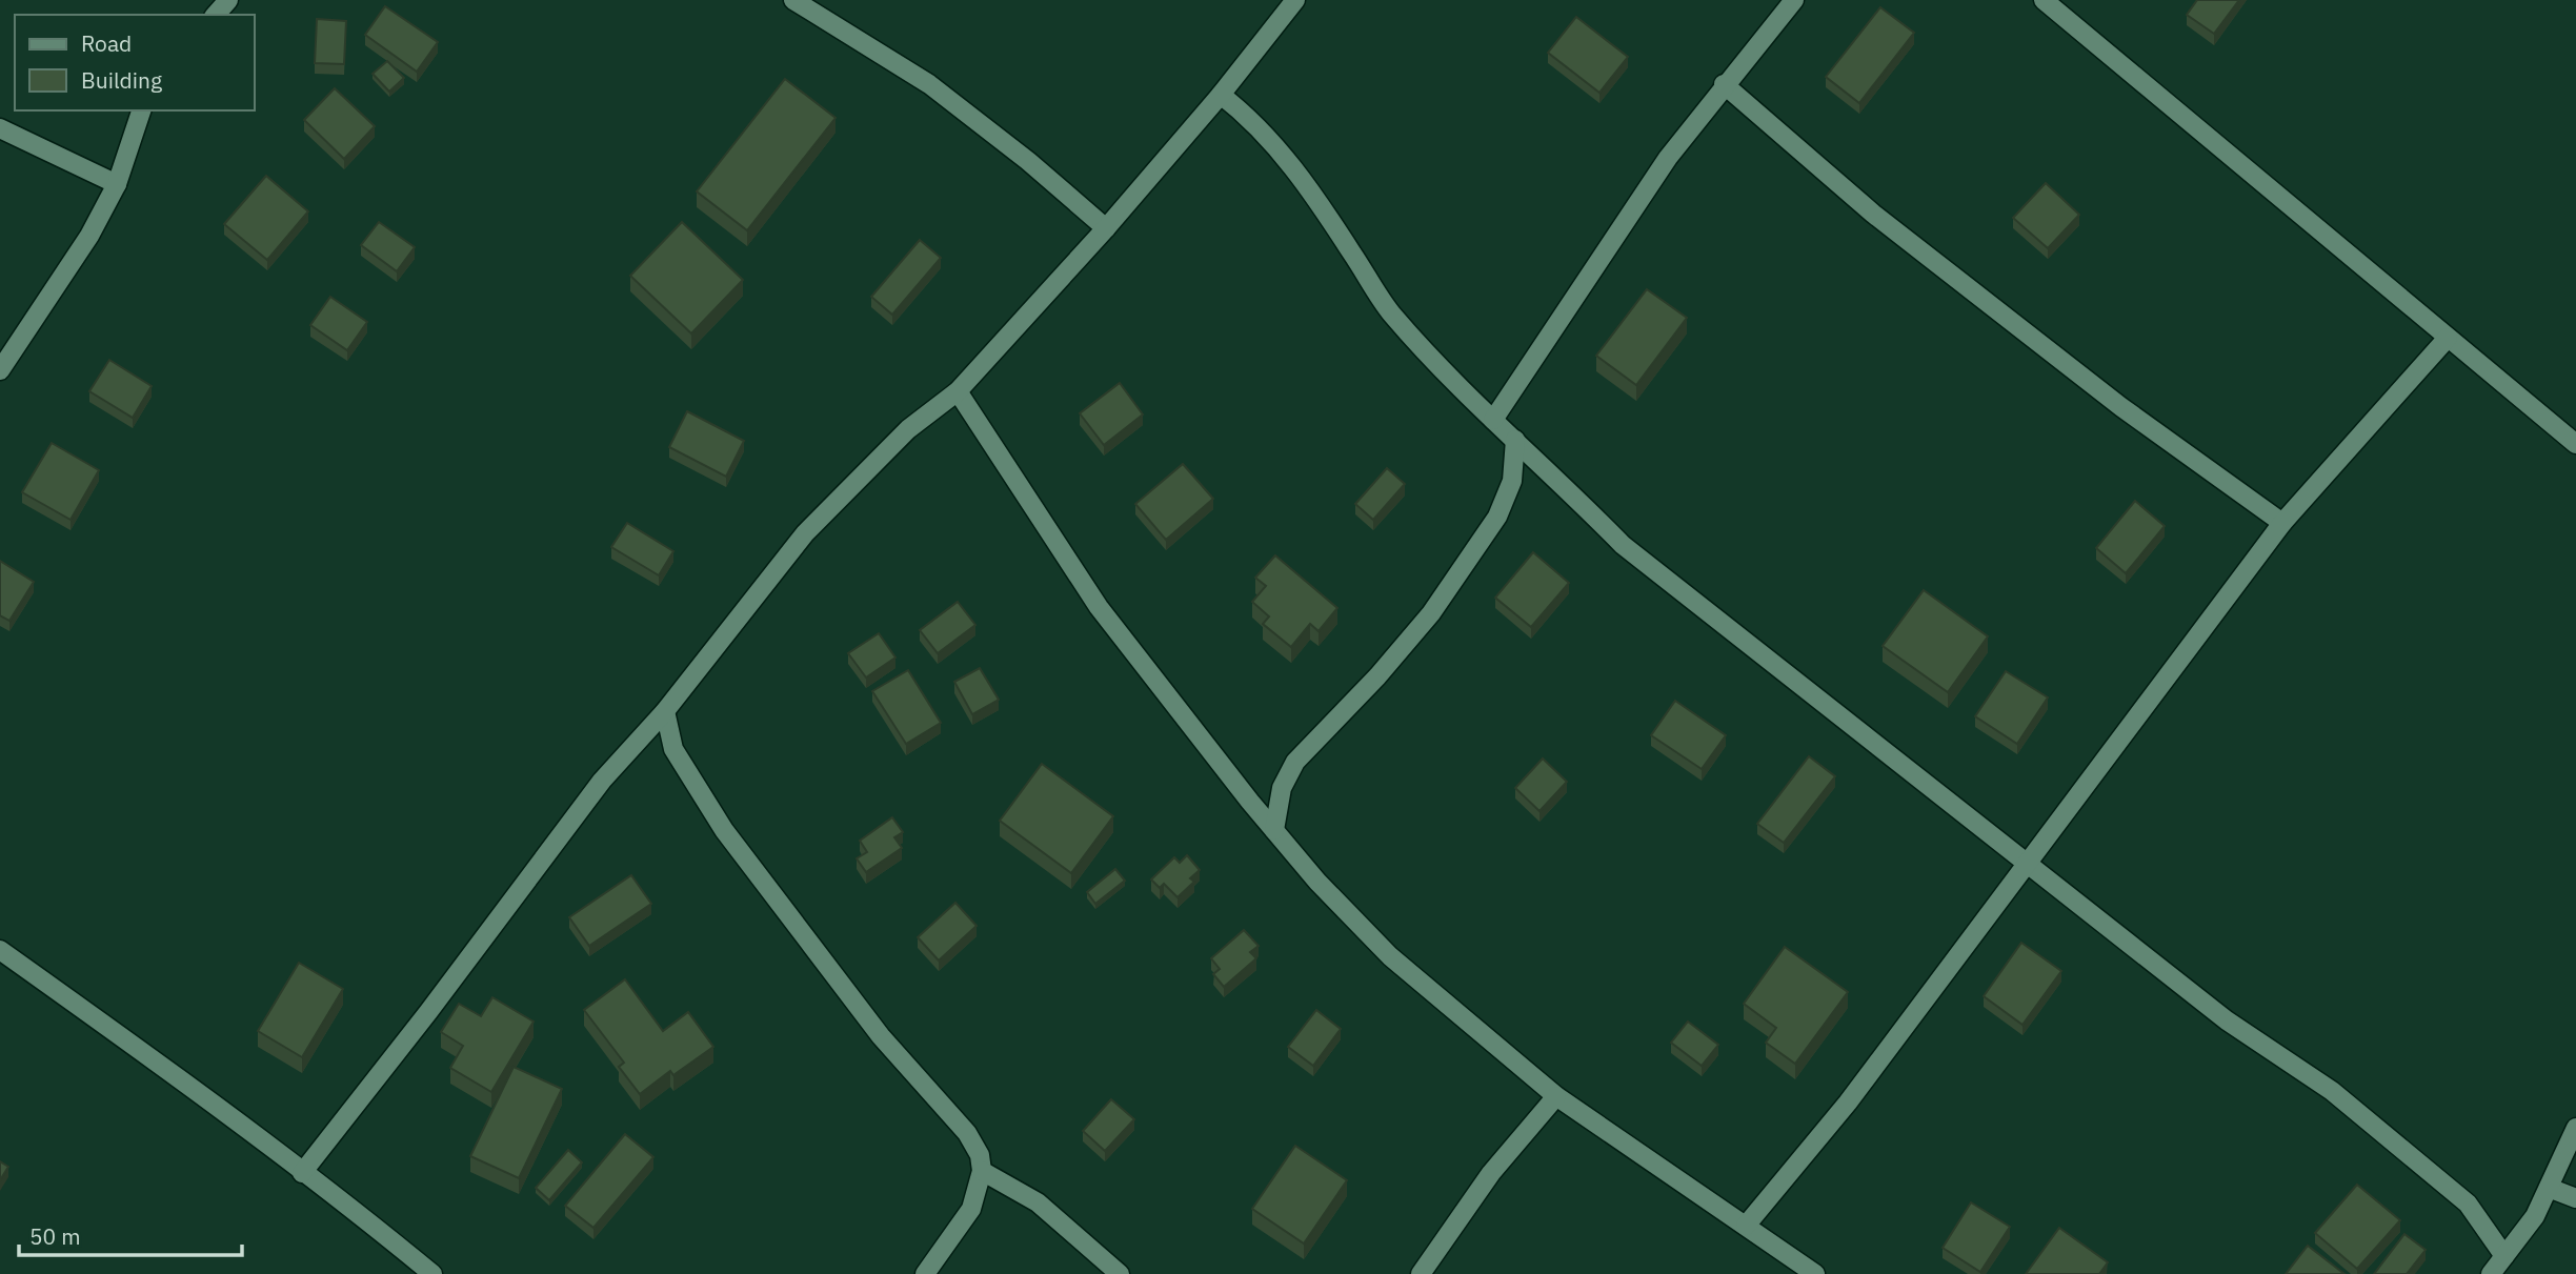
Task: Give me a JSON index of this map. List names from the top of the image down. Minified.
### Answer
{"legend":["Road","Building"],"scale_bar":"50 m"}
